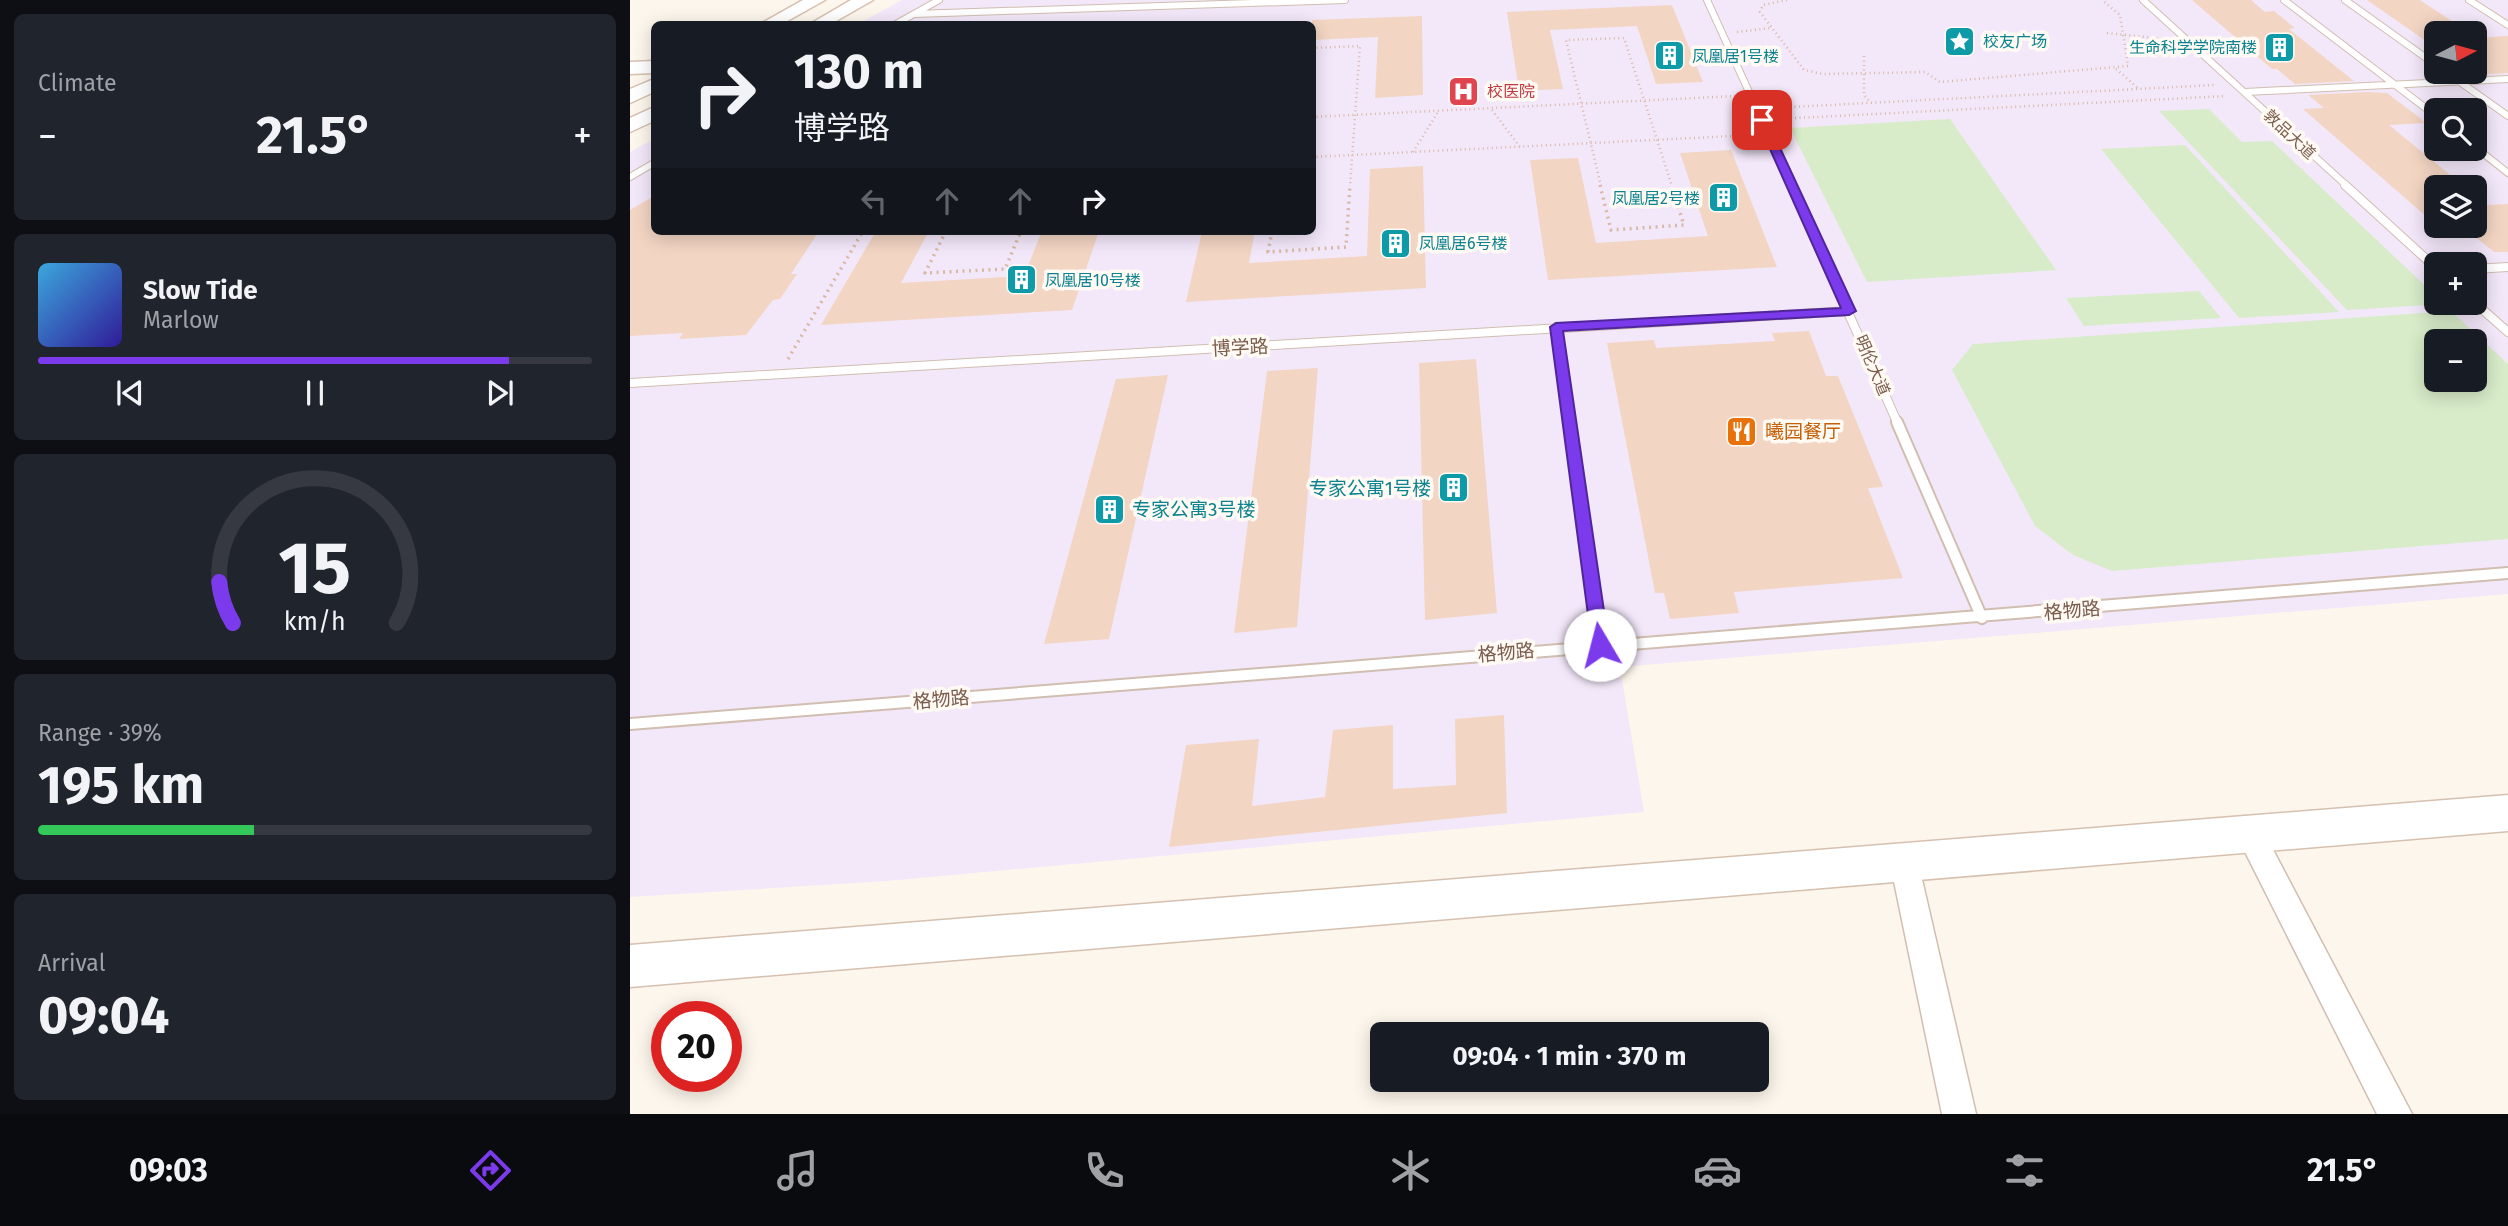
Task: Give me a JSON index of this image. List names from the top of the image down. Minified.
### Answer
{"streets":{"lane":["敦品大道","博学路","明伦大道","格物路"]},"crossings":[["博学路","明伦大道"],["明伦大道","格物路"]],"places":{"place":["校友广场"],"building":["生命科学学院南楼","凤凰居1号楼","凤凰居2号楼","凤凰居6号楼","凤凰居10号楼","专家公寓1号楼","专家公寓3号楼"],"hospital":["校医院"],"restaurant":["曦园餐厅"]},"north":"right","page":{"tile":["Climate",["Range · 39%","195 km"],["Arrival","09:04"]],"map_buttons":["+","−"],"turn":["130 m","博学路"],"heat":["−","21.5°","+"],"song":["Slow Tide","Marlow"],"limit":"20","trip":"09:04 · 1 min · 370 m","tabs":["09:03","21.5°"],"gauge":["15","km/h"]}}
